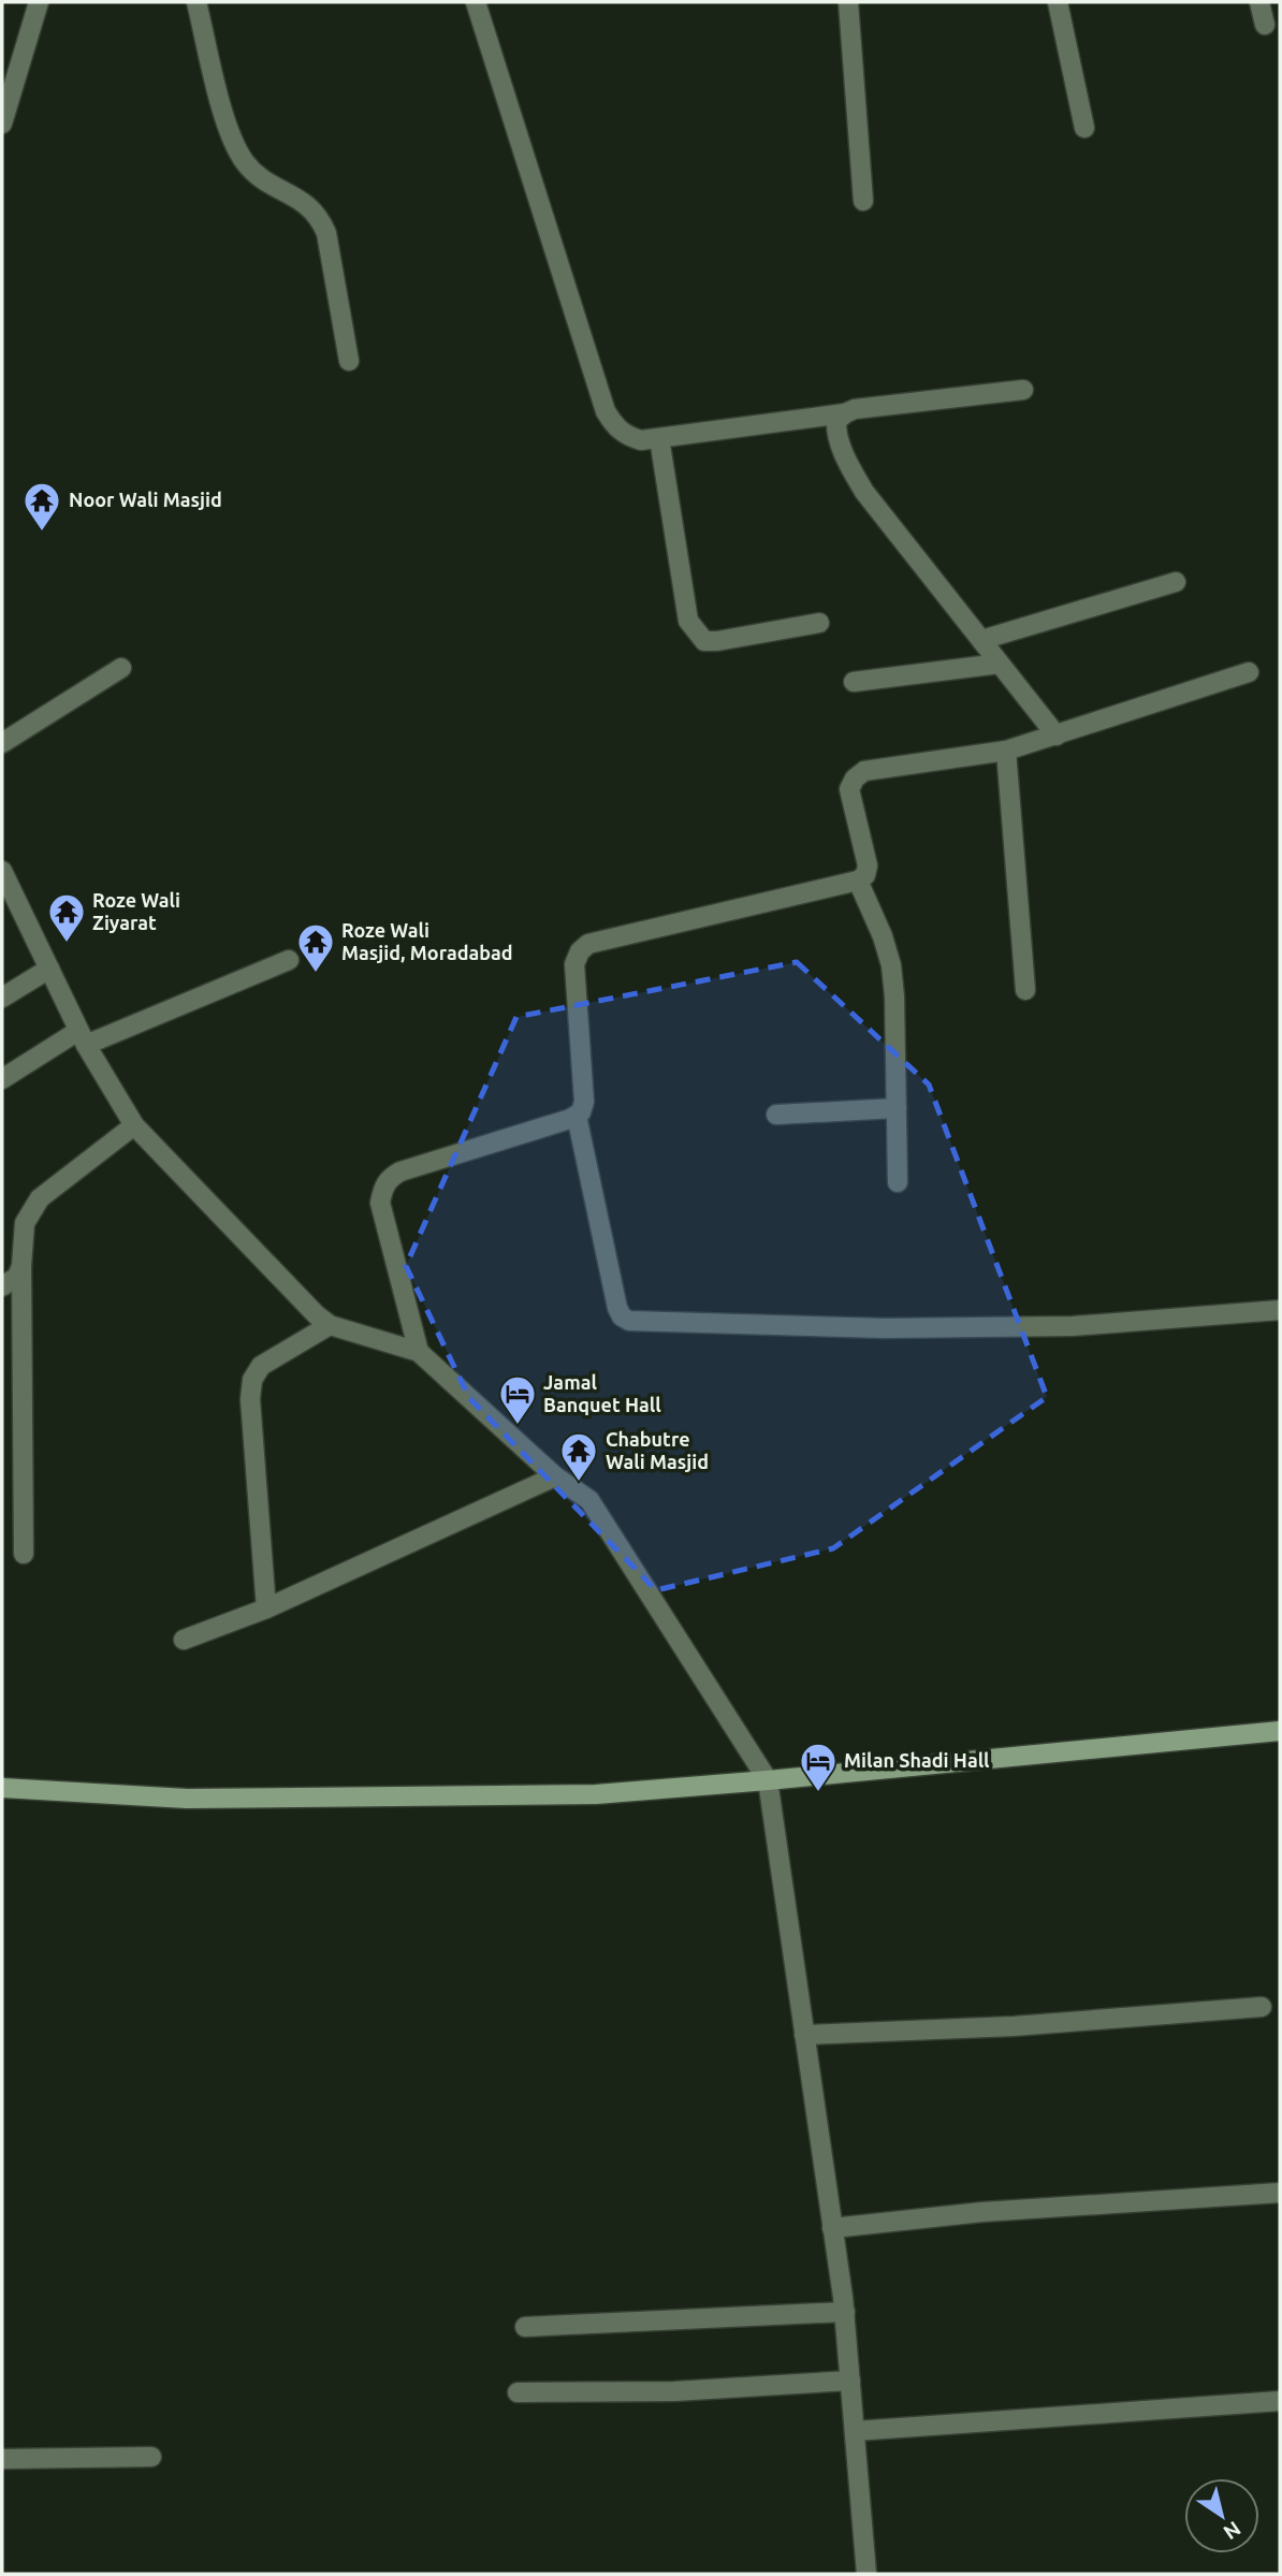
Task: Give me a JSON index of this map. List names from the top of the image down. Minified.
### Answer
{"places":{"temple":["Noor Wali Masjid","Roze Wali Ziyarat","Roze Wali Masjid, Moradabad","Chabutre Wali Masjid"],"hotel":["Jamal Banquet Hall","Milan Shadi Hall"]},"north":"bottom right"}
